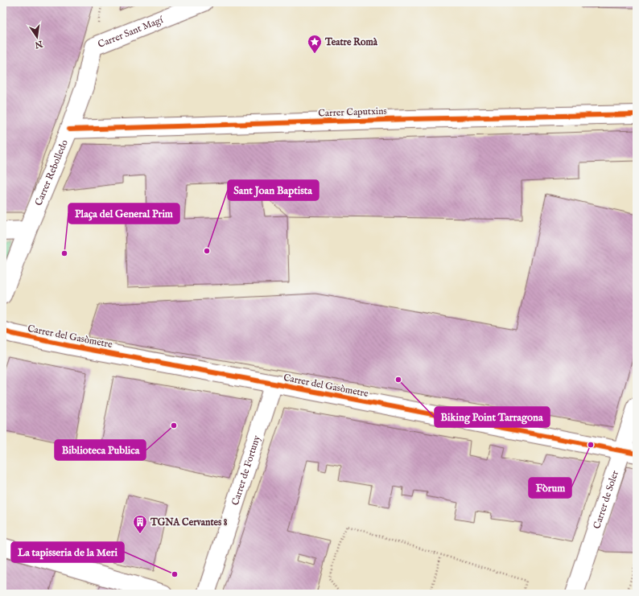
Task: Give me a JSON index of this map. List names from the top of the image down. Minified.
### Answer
{"streets":{"street":["Carrer Sant Magí","Carrer Caputxins","Carrer Rebolledo","Carrer del Gasòmetre","Carrer de Fortuny","Carrer de Soler"]},"crossings":[["Carrer Sant Magí","Carrer Rebolledo"],["Carrer Caputxins","Carrer Rebolledo"],["Carrer del Gasòmetre","Carrer de Fortuny"],["Carrer del Gasòmetre","Carrer de Soler"]],"places":{"place":["Teatre Romà"],"other":["Sant Joan Baptista","Plaça del General Prim","Biking Point Tarragona","Biblioteca Publica","Fòrum","La tapisseria de la Meri"],"building":["TGNA Cervantes 8"]},"north":"bottom"}
